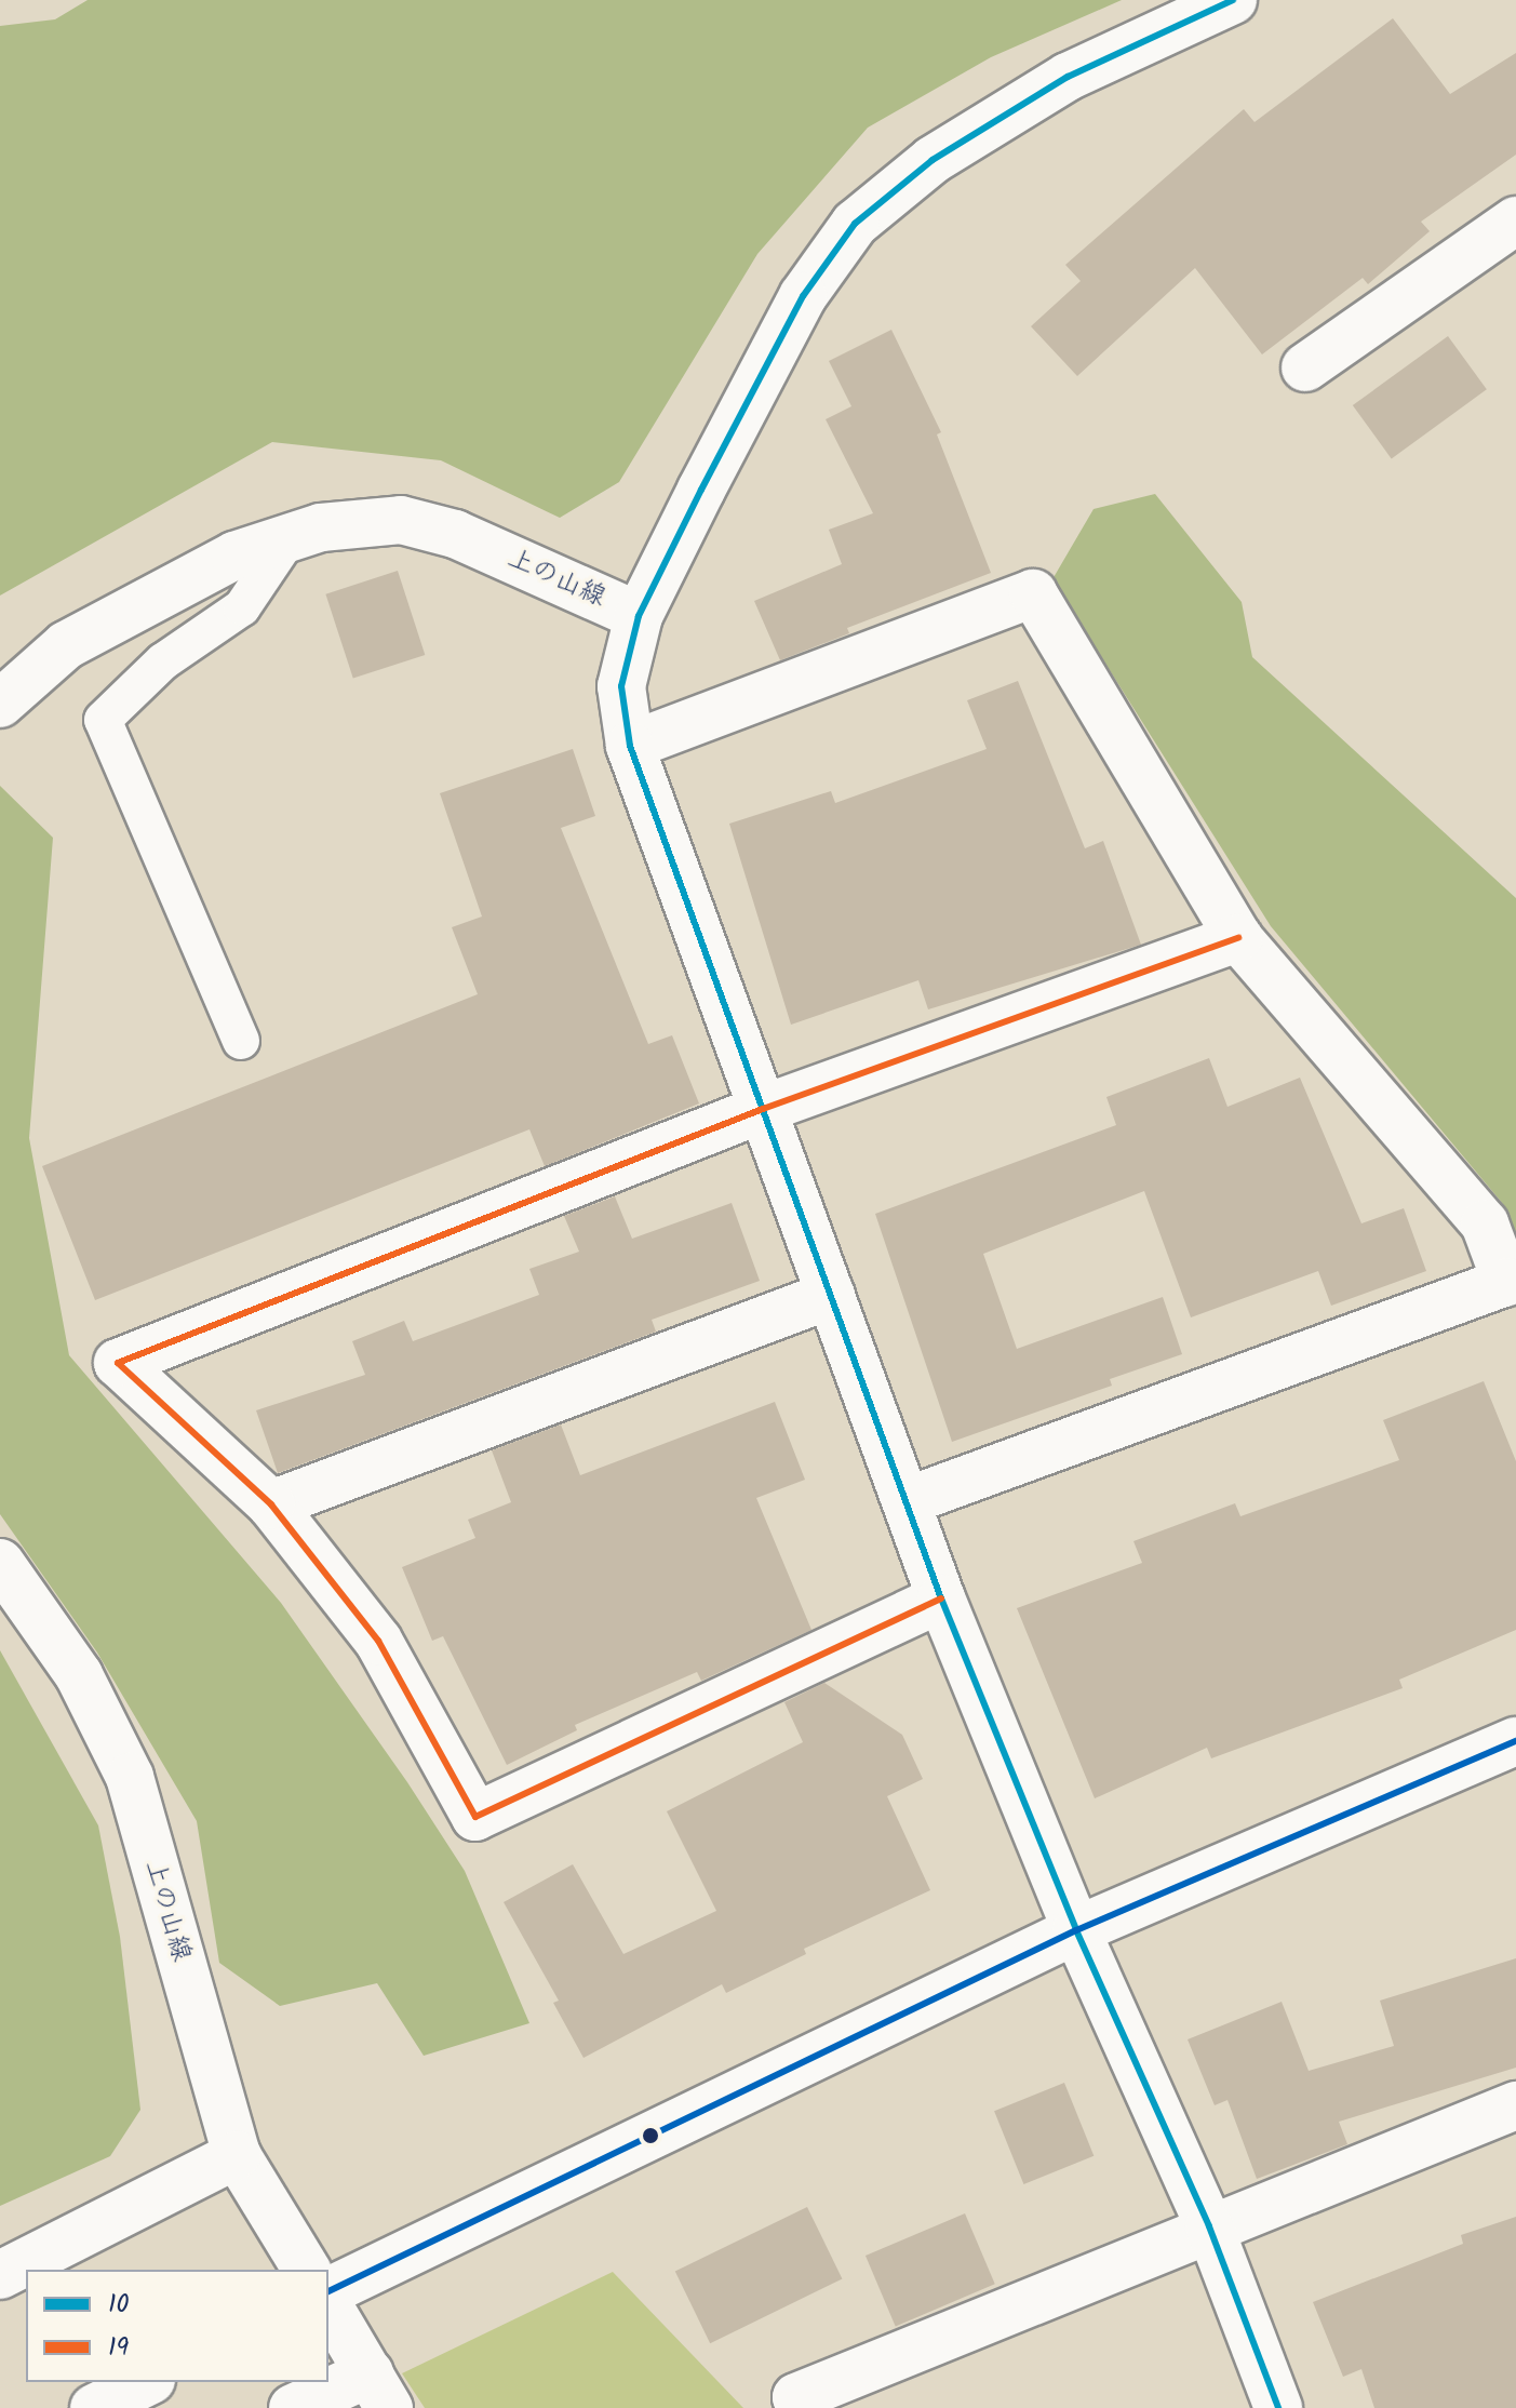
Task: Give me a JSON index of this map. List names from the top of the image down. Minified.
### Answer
{"streets":{"street":["上の山線"]},"lines":["transit line 10","transit line 19"],"legend":["10","19"]}
